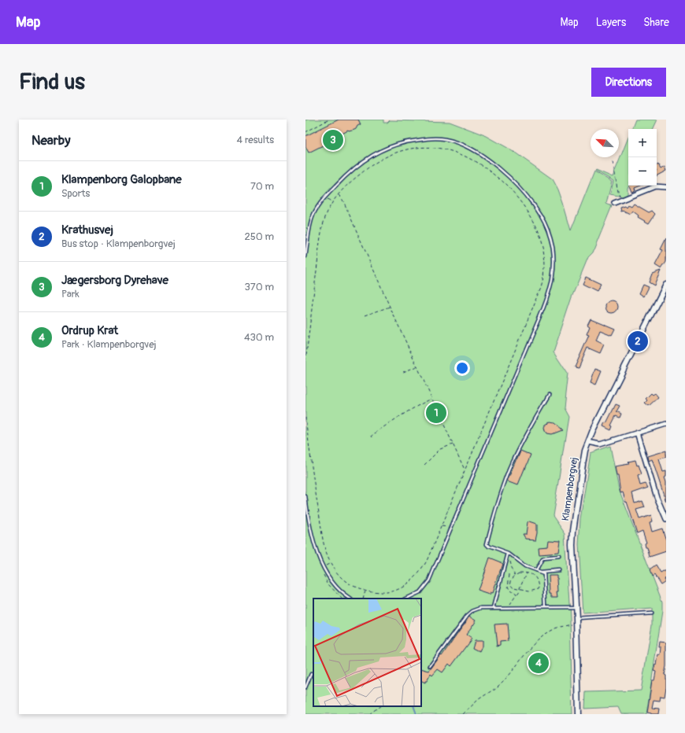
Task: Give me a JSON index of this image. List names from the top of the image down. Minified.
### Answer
{"streets":{"street":["Klampenborgvej"]},"north":"top left","page":{"header":"Map","nav":["Map","Layers","Share"],"buttons":"Directions","title":"Find us","heading":["Nearby","4 results"],"pins":["3","2","1","4"],"map_buttons":["+","−"],"list":[{"mark":"1","name":"Klampenborg Galopbane","note":"Sports","value":"70 m"},{"mark":"2","name":"Krathusvej","note":"Bus stop · Klampenborgvej","value":"250 m"},{"mark":"3","name":"Jægersborg Dyrehave","note":"Park","value":"370 m"},{"mark":"4","name":"Ordrup Krat","note":"Park · Klampenborgvej","value":"430 m"}]}}
